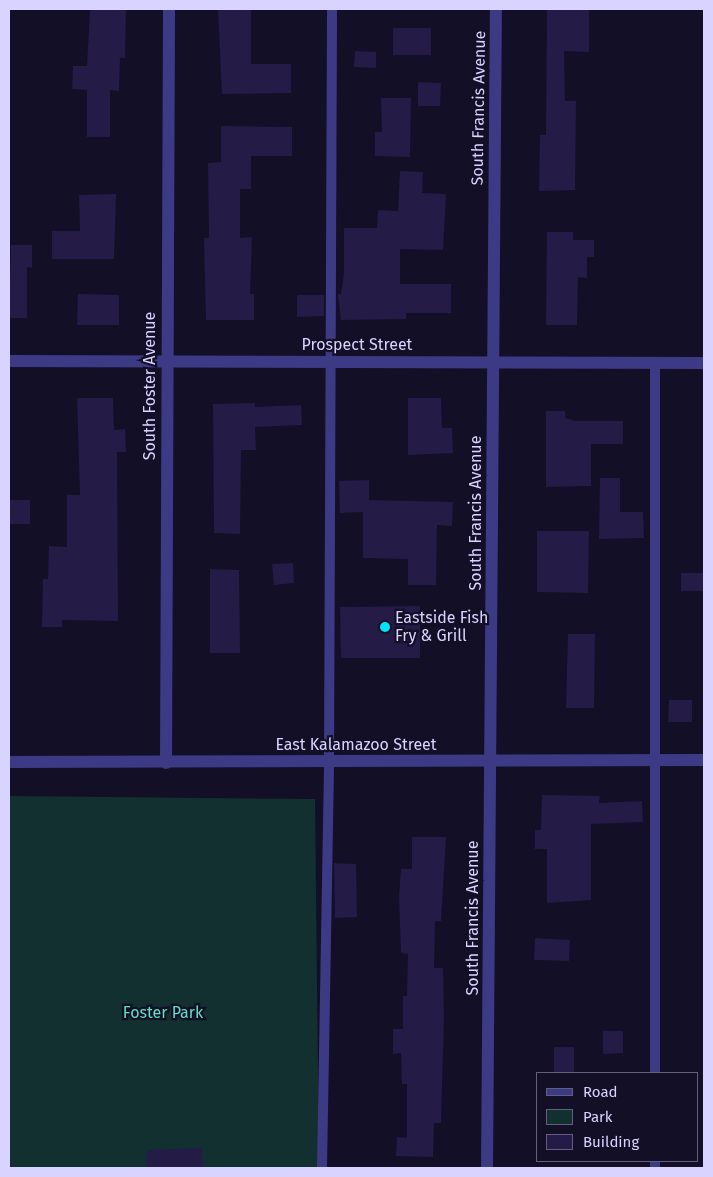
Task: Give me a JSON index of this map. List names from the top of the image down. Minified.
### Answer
{"streets":{"street":["South Francis Avenue","Prospect Street","South Foster Avenue","East Kalamazoo Street"]},"crossings":[["South Francis Avenue","Prospect Street"],["South Francis Avenue","East Kalamazoo Street"],["Prospect Street","South Foster Avenue"],["South Foster Avenue","East Kalamazoo Street"]],"parks":["Foster Park"],"places":["Eastside Fish Fry & Grill"],"legend":["Road","Park","Building"]}
